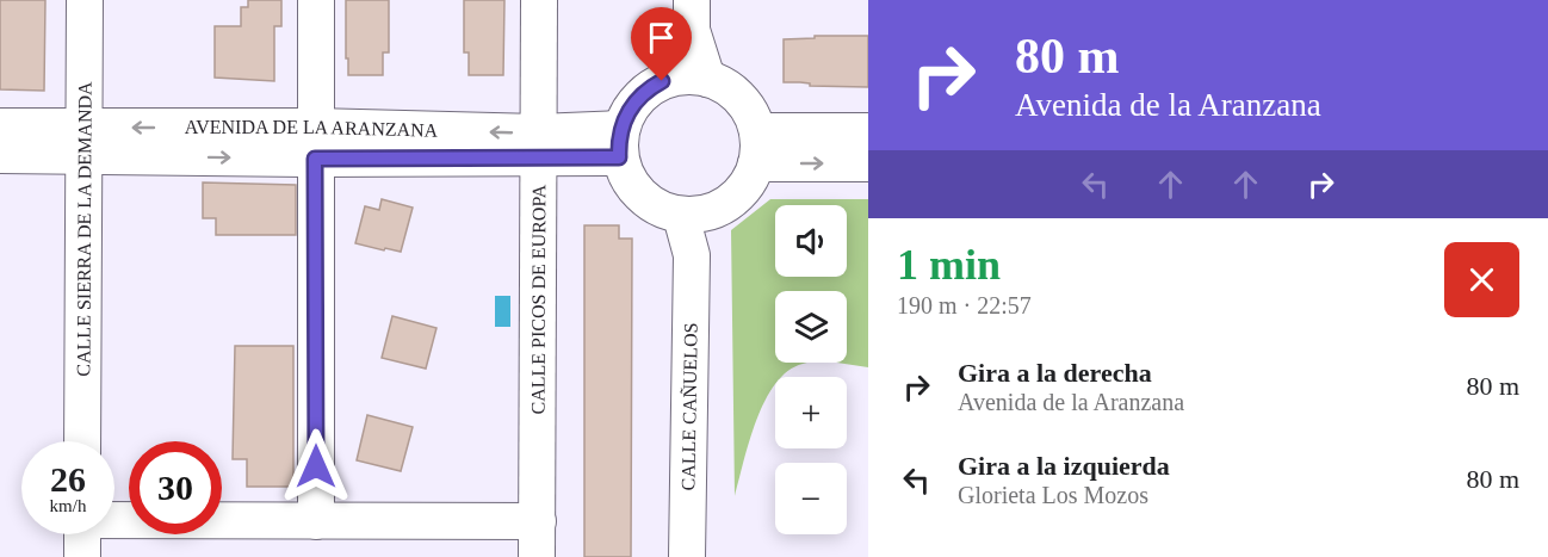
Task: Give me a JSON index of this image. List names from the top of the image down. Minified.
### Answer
{"streets":{"street":["AVENIDA DE LA ARANZANA","CALLE SIERRA DE LA DEMANDA","CALLE PICOS DE EUROPA","CALLE CAÑUELOS"]},"crossings":[["AVENIDA DE LA ARANZANA","CALLE SIERRA DE LA DEMANDA"],["AVENIDA DE LA ARANZANA","CALLE PICOS DE EUROPA"],["AVENIDA DE LA ARANZANA","CALLE CAÑUELOS"]],"page":{"turn":["80 m","Avenida de la Aranzana"],"map_buttons":["+","−"],"heading":["1 min","190 m · 22:57"],"list":[{"name":"Gira a la derecha","note":"Avenida de la Aranzana","value":"80 m"},{"name":"Gira a la izquierda","note":"Glorieta Los Mozos","value":"80 m"}],"speed":"26 km/h","limit":"30"}}
